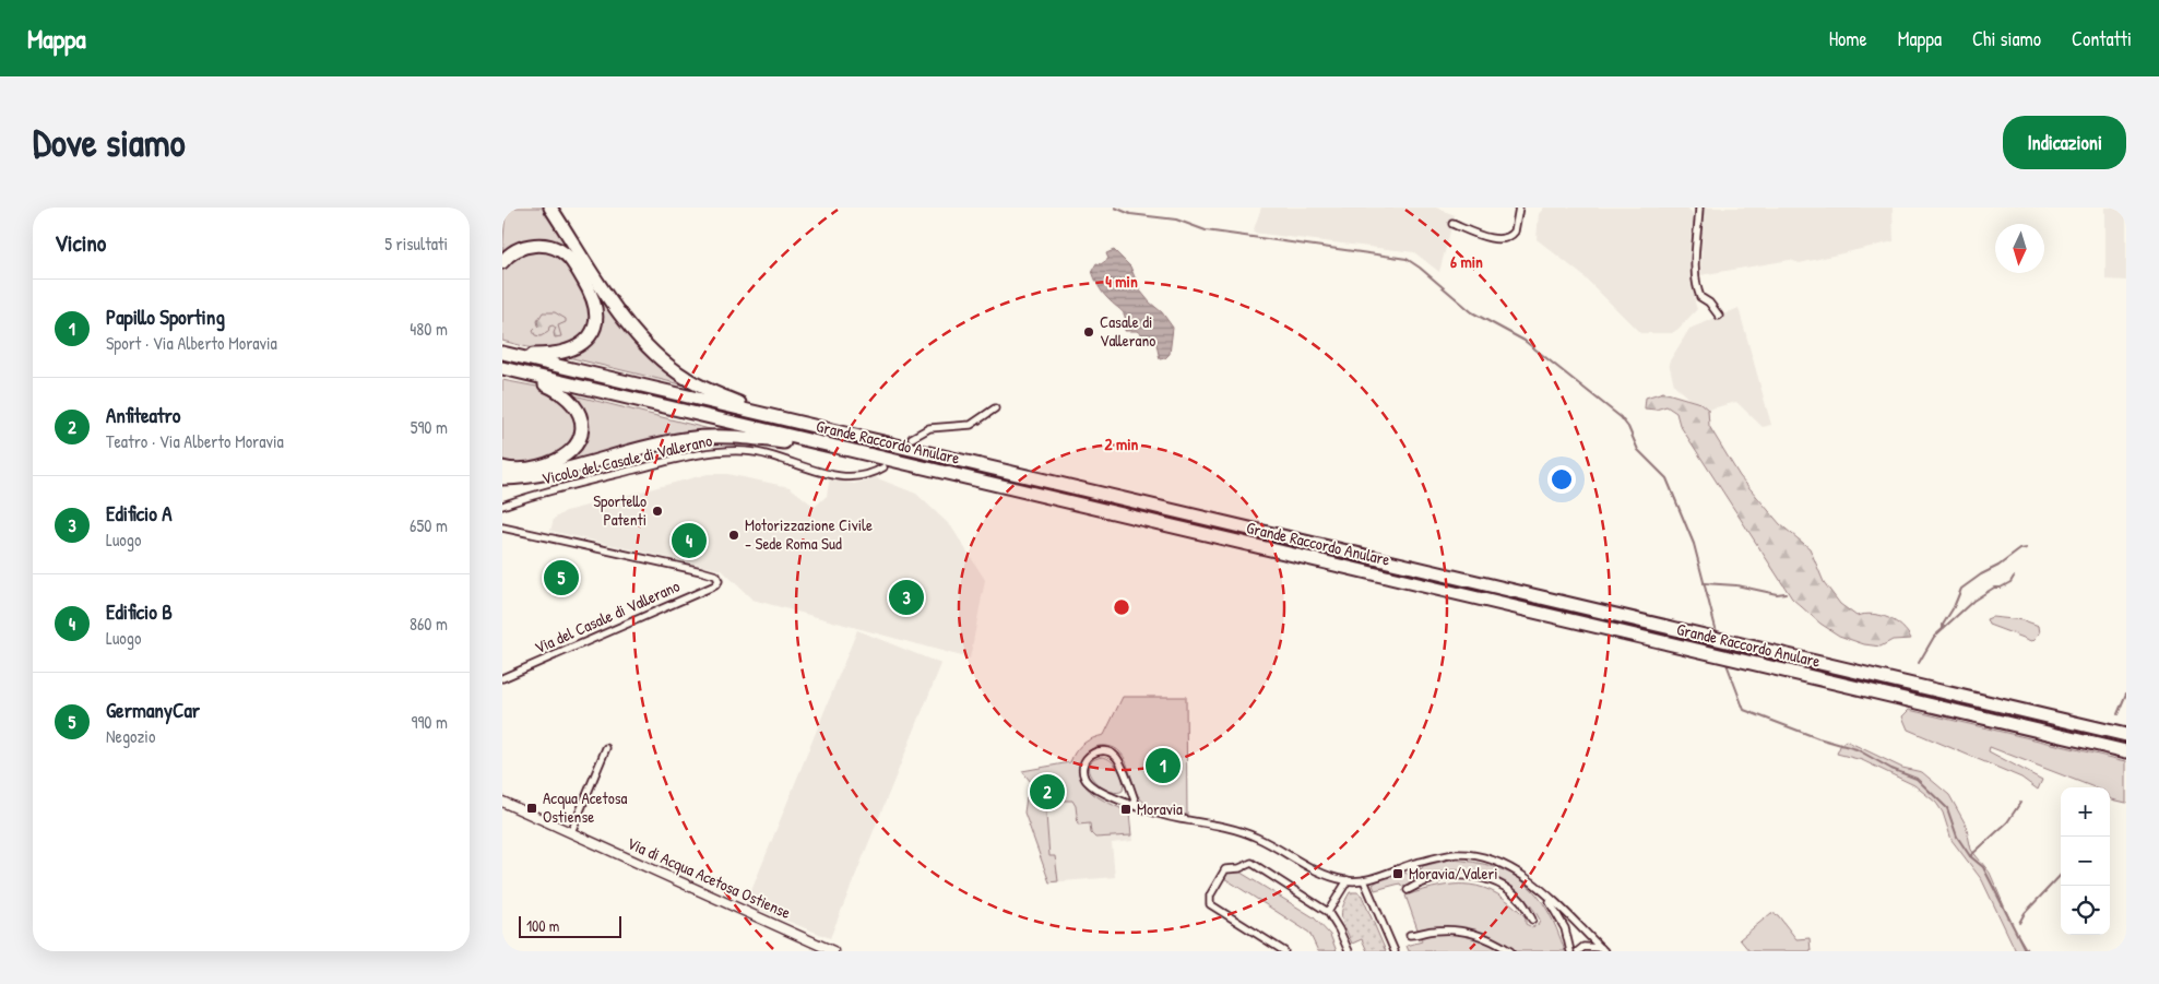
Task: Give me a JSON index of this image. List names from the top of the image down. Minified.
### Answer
{"streets":{"highway":["Grande Raccordo Anulare"],"street":["Vicolo del Casale di Vallerano","Via del Casale di Vallerano","Via di Acqua Acetosa Ostiense"]},"places":{"other":["Casale di Vallerano","Sportello Patenti","Motorizzazione Civile - Sede Roma Sud"],"transit":["Acqua Acetosa Ostiense","Moravia","Moravia/Valeri"]},"scale_bar":"100 m","north":"bottom","page":{"header":"Mappa","nav":["Home","Mappa","Chi siamo","Contatti"],"buttons":"Indicazioni","title":"Dove siamo","heading":["Vicino","5 risultati"],"list":[{"mark":"1","name":"Papillo Sporting","note":"Sport · Via Alberto Moravia","value":"480 m"},{"mark":"2","name":"Anfiteatro","note":"Teatro · Via Alberto Moravia","value":"590 m"},{"mark":"3","name":"Edificio A","note":"Luogo","value":"650 m"},{"mark":"4","name":"Edificio B","note":"Luogo","value":"860 m"},{"mark":"5","name":"GermanyCar","note":"Negozio","value":"990 m"}],"pins":["4","5","3","1","2"],"map_buttons":["+","−"],"scale":"100 m"},"rings":["6 min","4 min","2 min"]}
